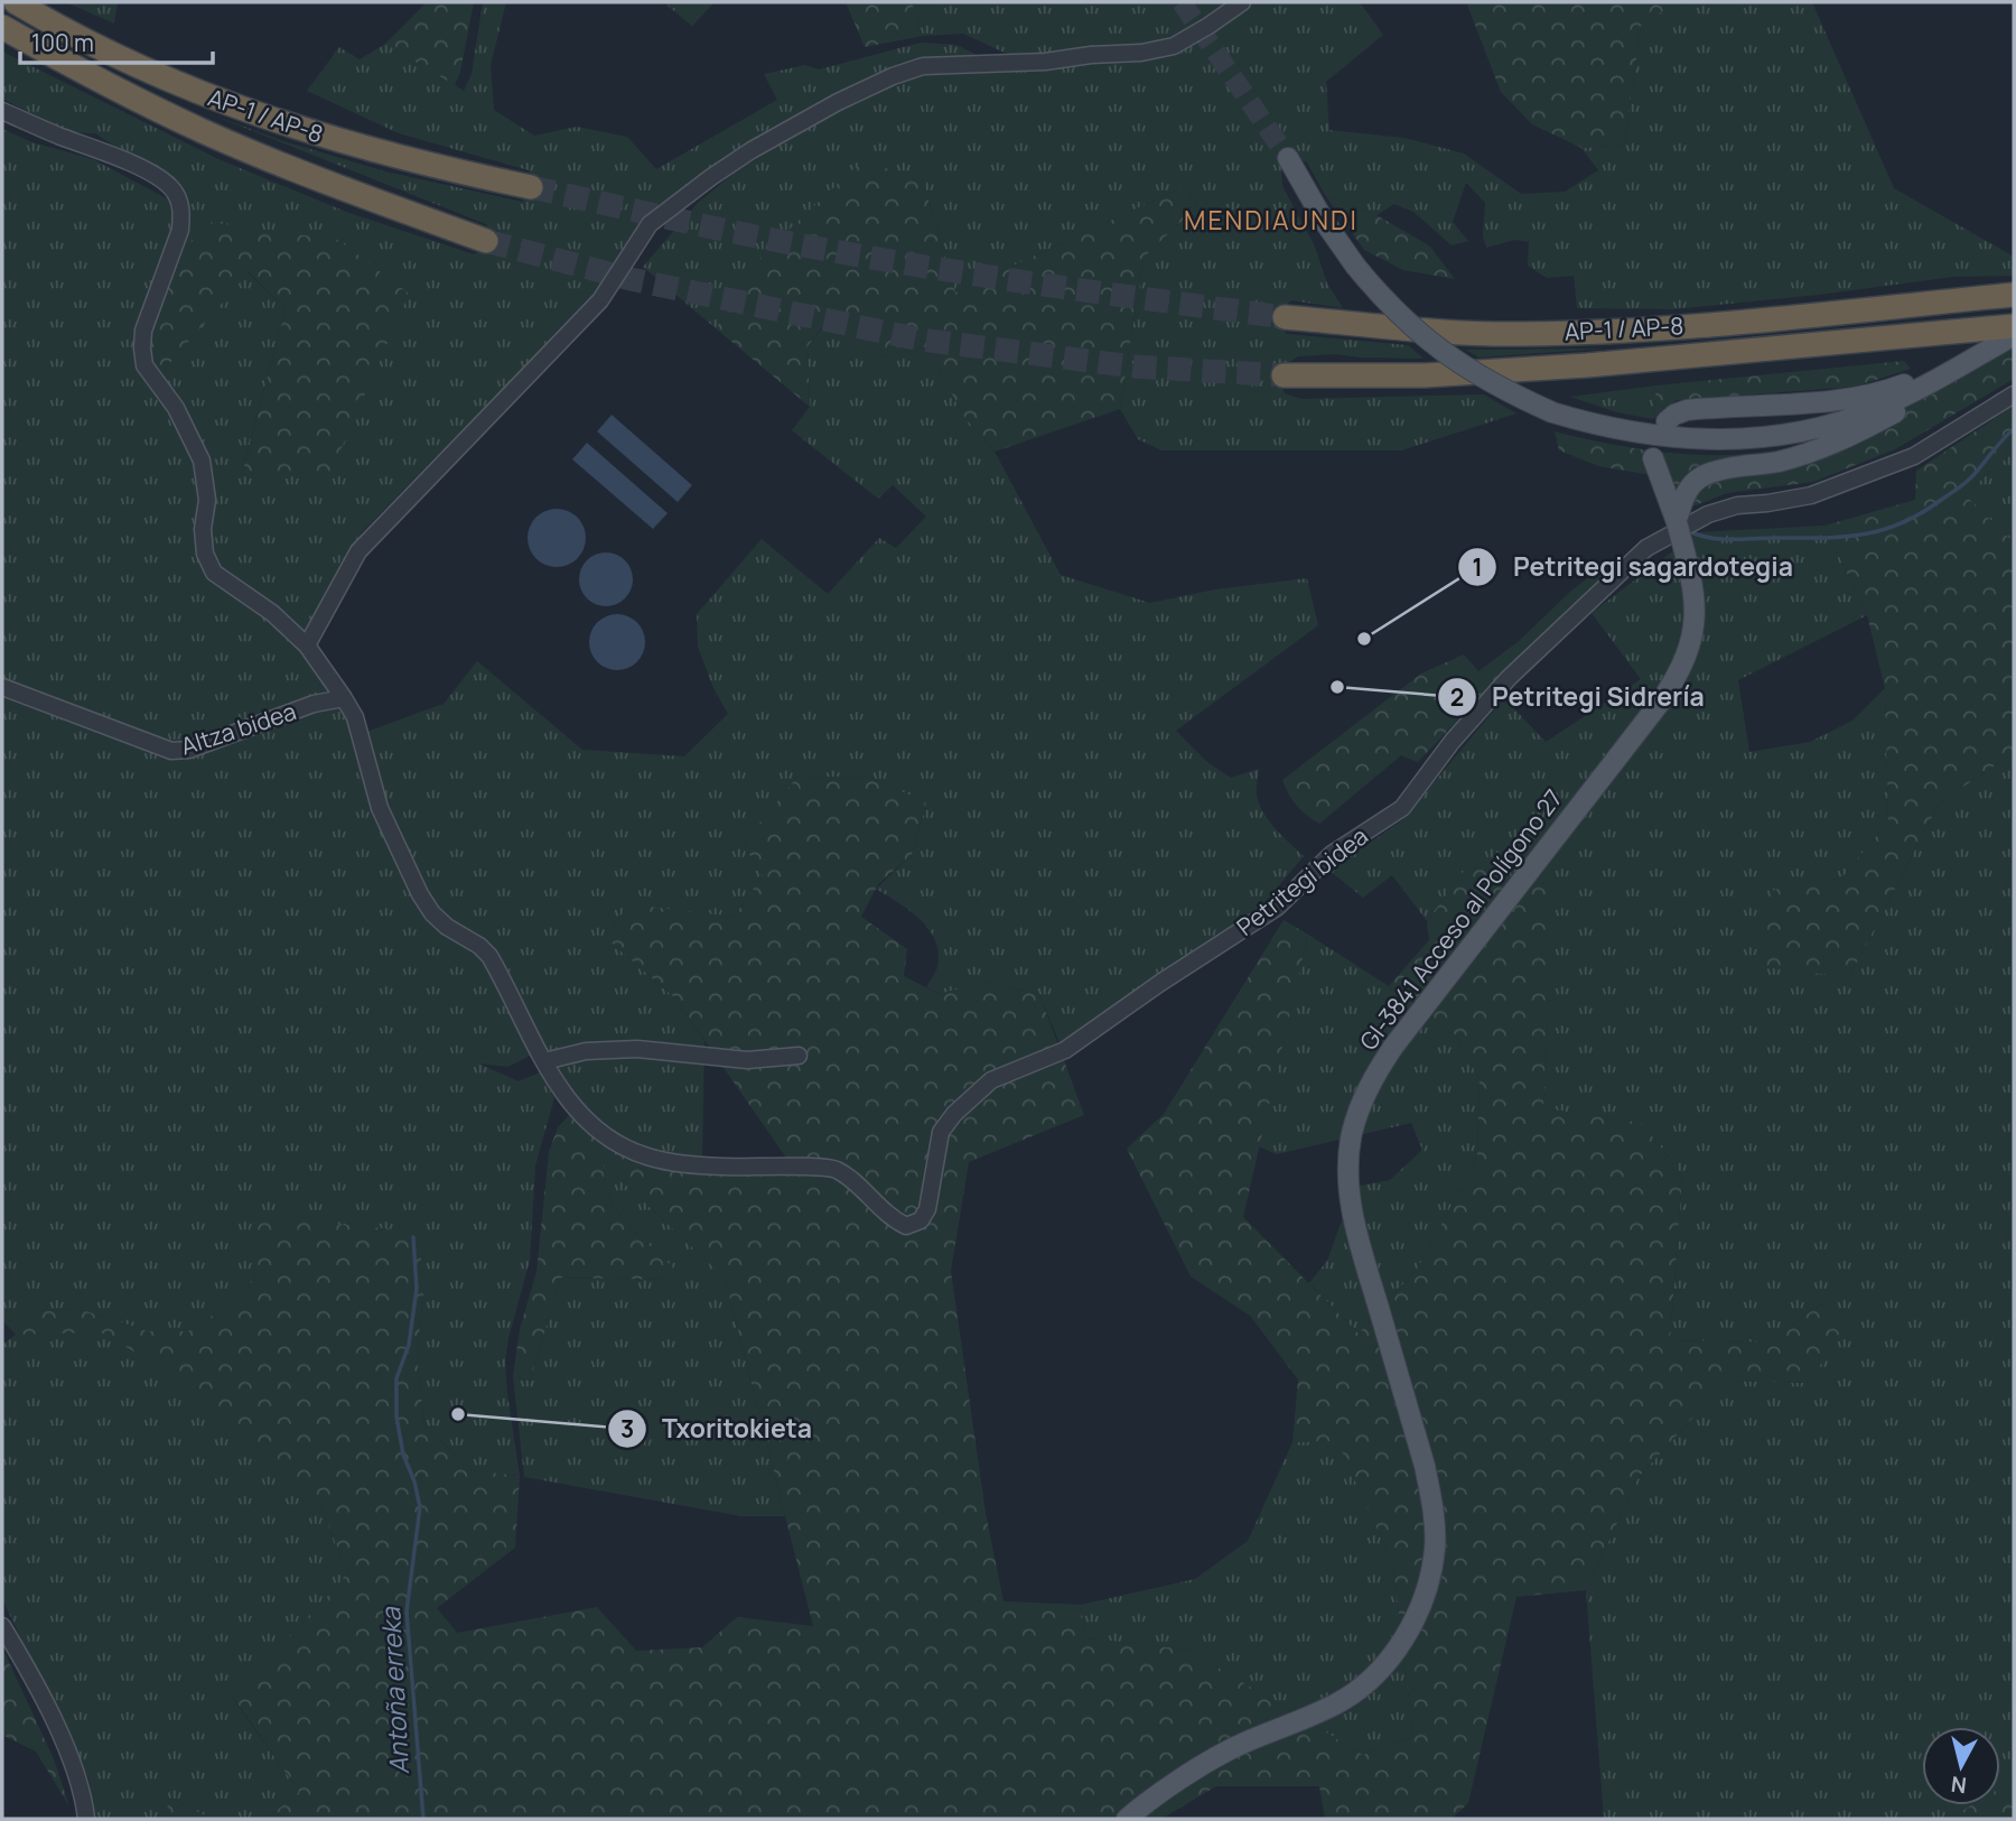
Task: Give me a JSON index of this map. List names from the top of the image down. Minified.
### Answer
{"streets":{"highway":["AP-1 / AP-8"],"main road":["GI-3841 Acceso al Polígono 27"],"street":["Altza bidea","Petritegi bidea"]},"districts":["MENDIAUNDI"],"water":["Antoña erreka"],"places":["Petritegi sagardotegia","Petritegi Sidrería","Txoritokieta"],"scale_bar":"100 m","north":"bottom"}
